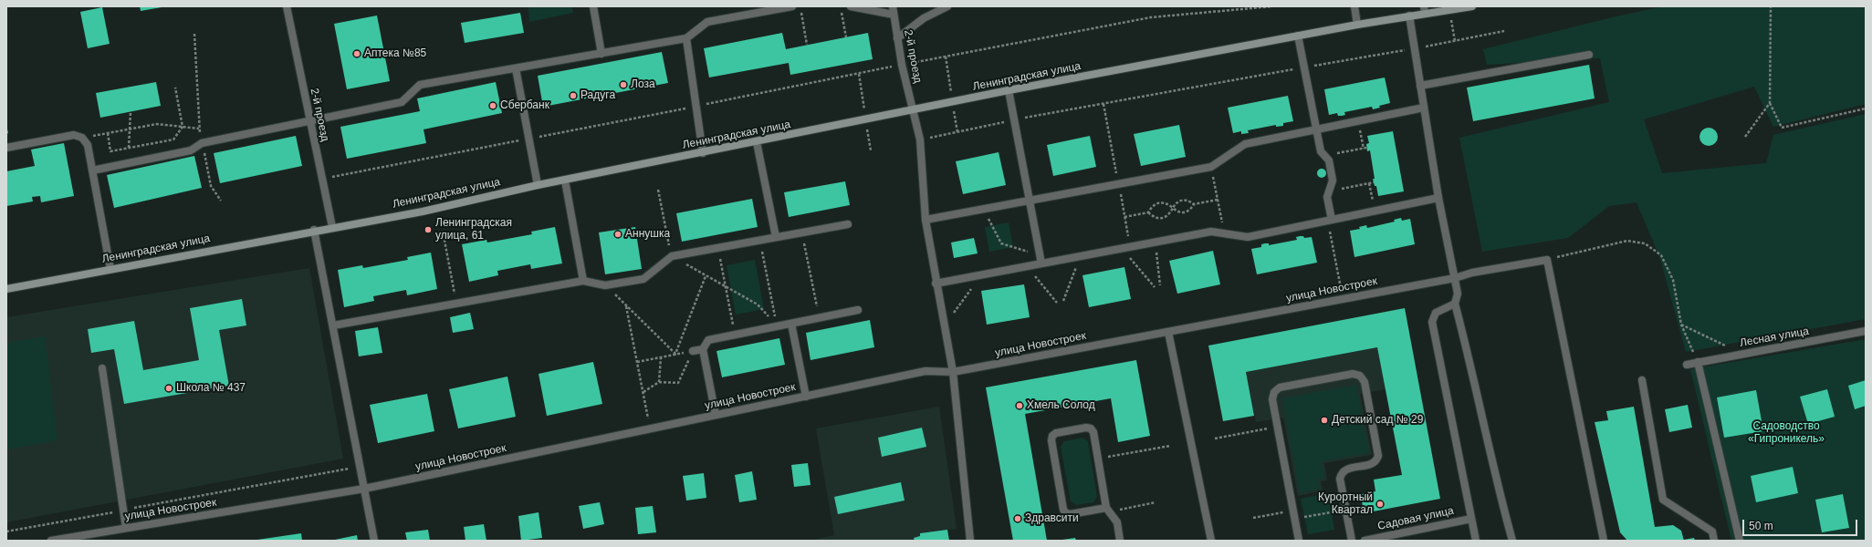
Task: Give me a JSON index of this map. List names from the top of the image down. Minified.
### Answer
{"streets":{"main road":["Ленинградская улица"],"street":["2-й проезд","улица Новостроек","Лесная улица","Садовая улица"]},"crossings":[["2-й проезд","Ленинградская улица"],["2-й проезд","улица Новостроек"]],"parks":["Садоводство «Гипроникель»"],"places":["Аптека №85","Лоза","Радуга","Сбербанк","Ленинградская улица, 61","Аннушка","Школа № 437","Хмель Солод","Детский сад № 29","Курортный Квартал","Здравсити"],"scale_bar":"50 m"}
